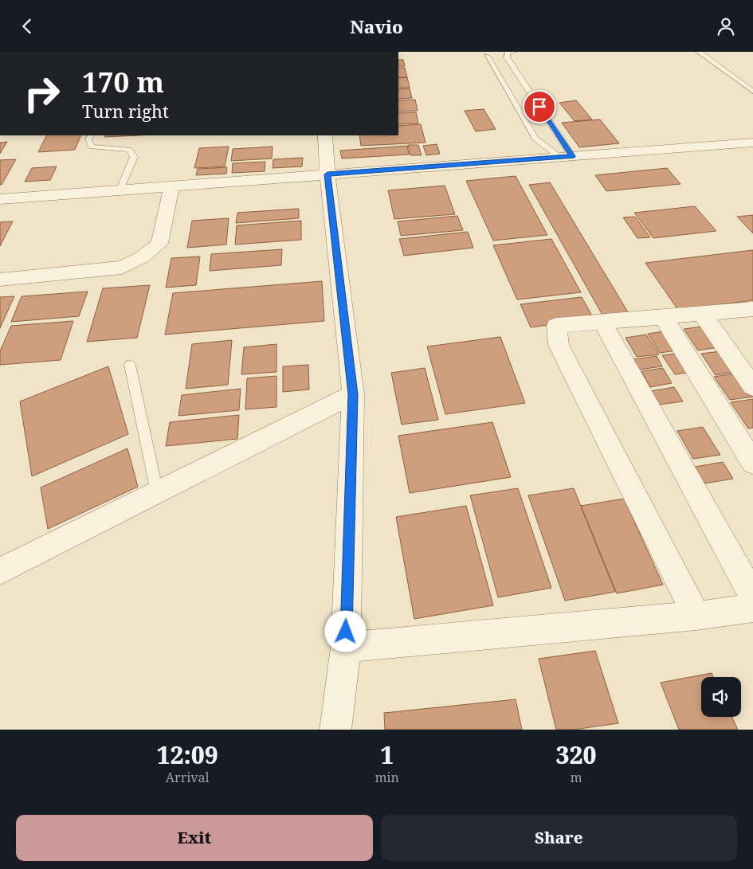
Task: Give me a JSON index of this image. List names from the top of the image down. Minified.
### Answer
{"page":{"header":"Navio","turn":["170 m","Turn right"],"eta":["12:09","Arrival","1","min","320","m"],"buttons":["Exit","Share"]}}
